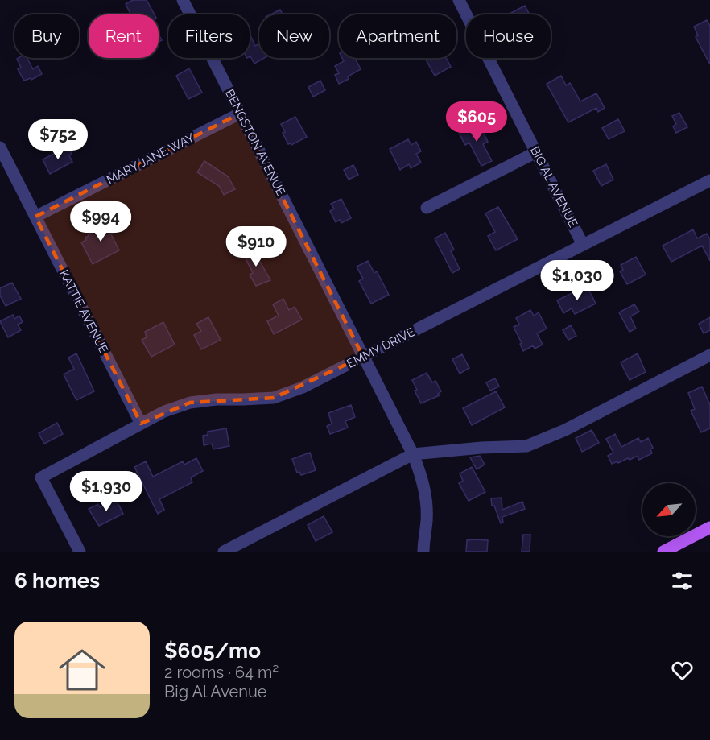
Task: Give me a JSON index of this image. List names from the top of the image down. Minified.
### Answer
{"streets":{"street":["BENGSTON AVENUE","MARY JANE WAY","BIG AL AVENUE","KATTIE AVENUE","EMMY DRIVE"]},"crossings":[["BENGSTON AVENUE","MARY JANE WAY"],["BENGSTON AVENUE","EMMY DRIVE"],["MARY JANE WAY","KATTIE AVENUE"],["BIG AL AVENUE","EMMY DRIVE"],["KATTIE AVENUE","EMMY DRIVE"]],"north":"bottom left","page":{"chip":["Buy","Rent","Filters","New","Apartment","House"],"price":["$605","$752","$994","$910","$1,030","$1,930"],"heading":"6 homes","list":[{"name":"$605/mo","note":"2 rooms · 64 m² · Big Al Avenue"}]}}
